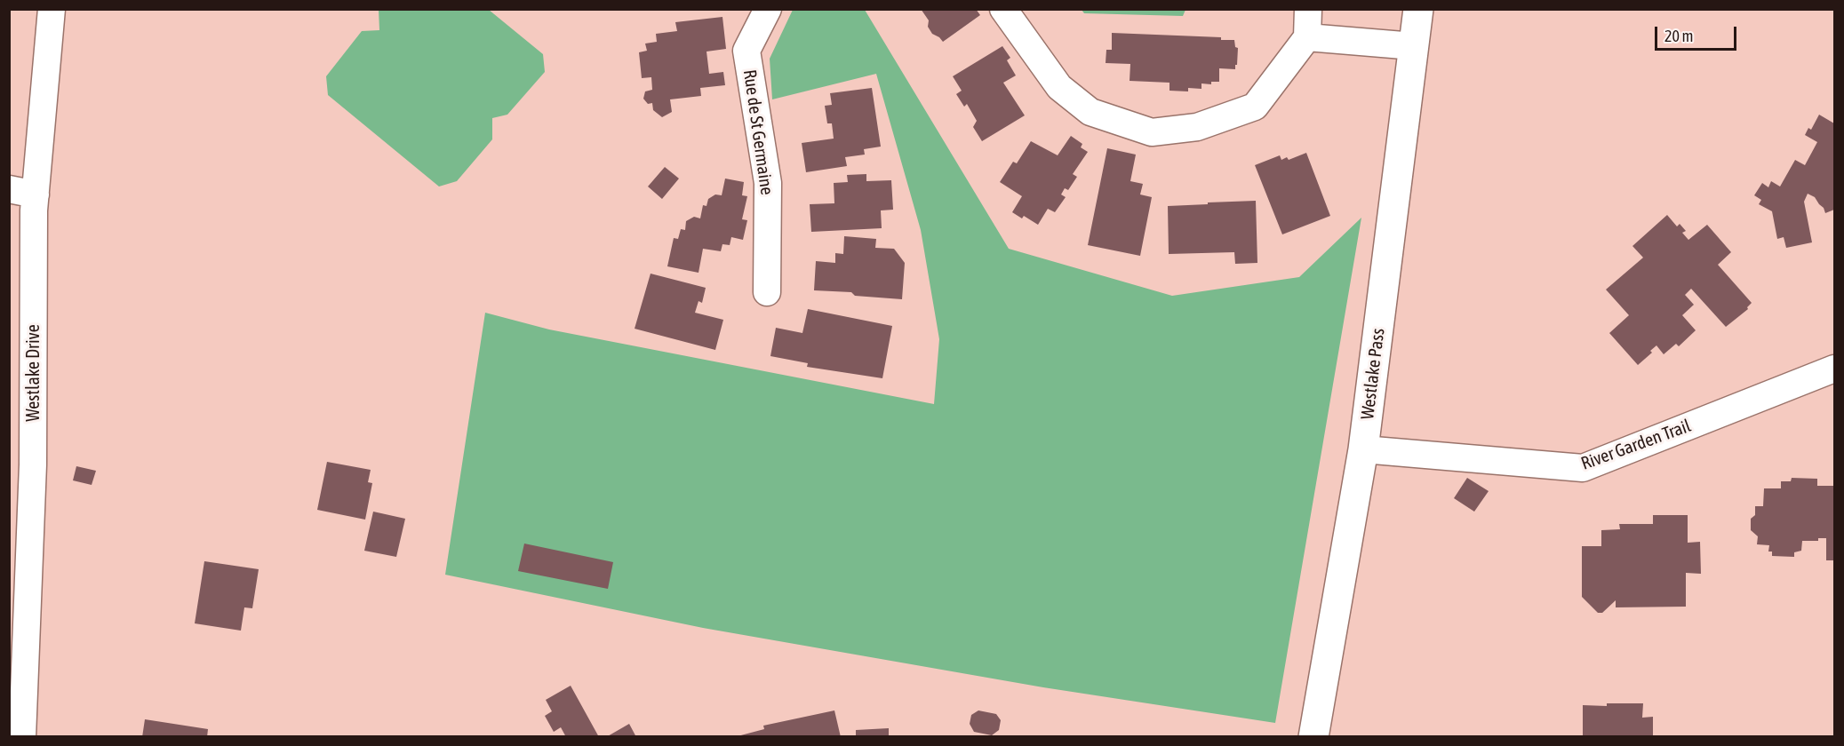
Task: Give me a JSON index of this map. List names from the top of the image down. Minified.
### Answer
{"streets":{"street":["Rue de St Germaine","Westlake Drive","Westlake Pass","River Garden Trail"]},"crossings":[["Westlake Pass","River Garden Trail"]],"scale_bar":"20 m"}
